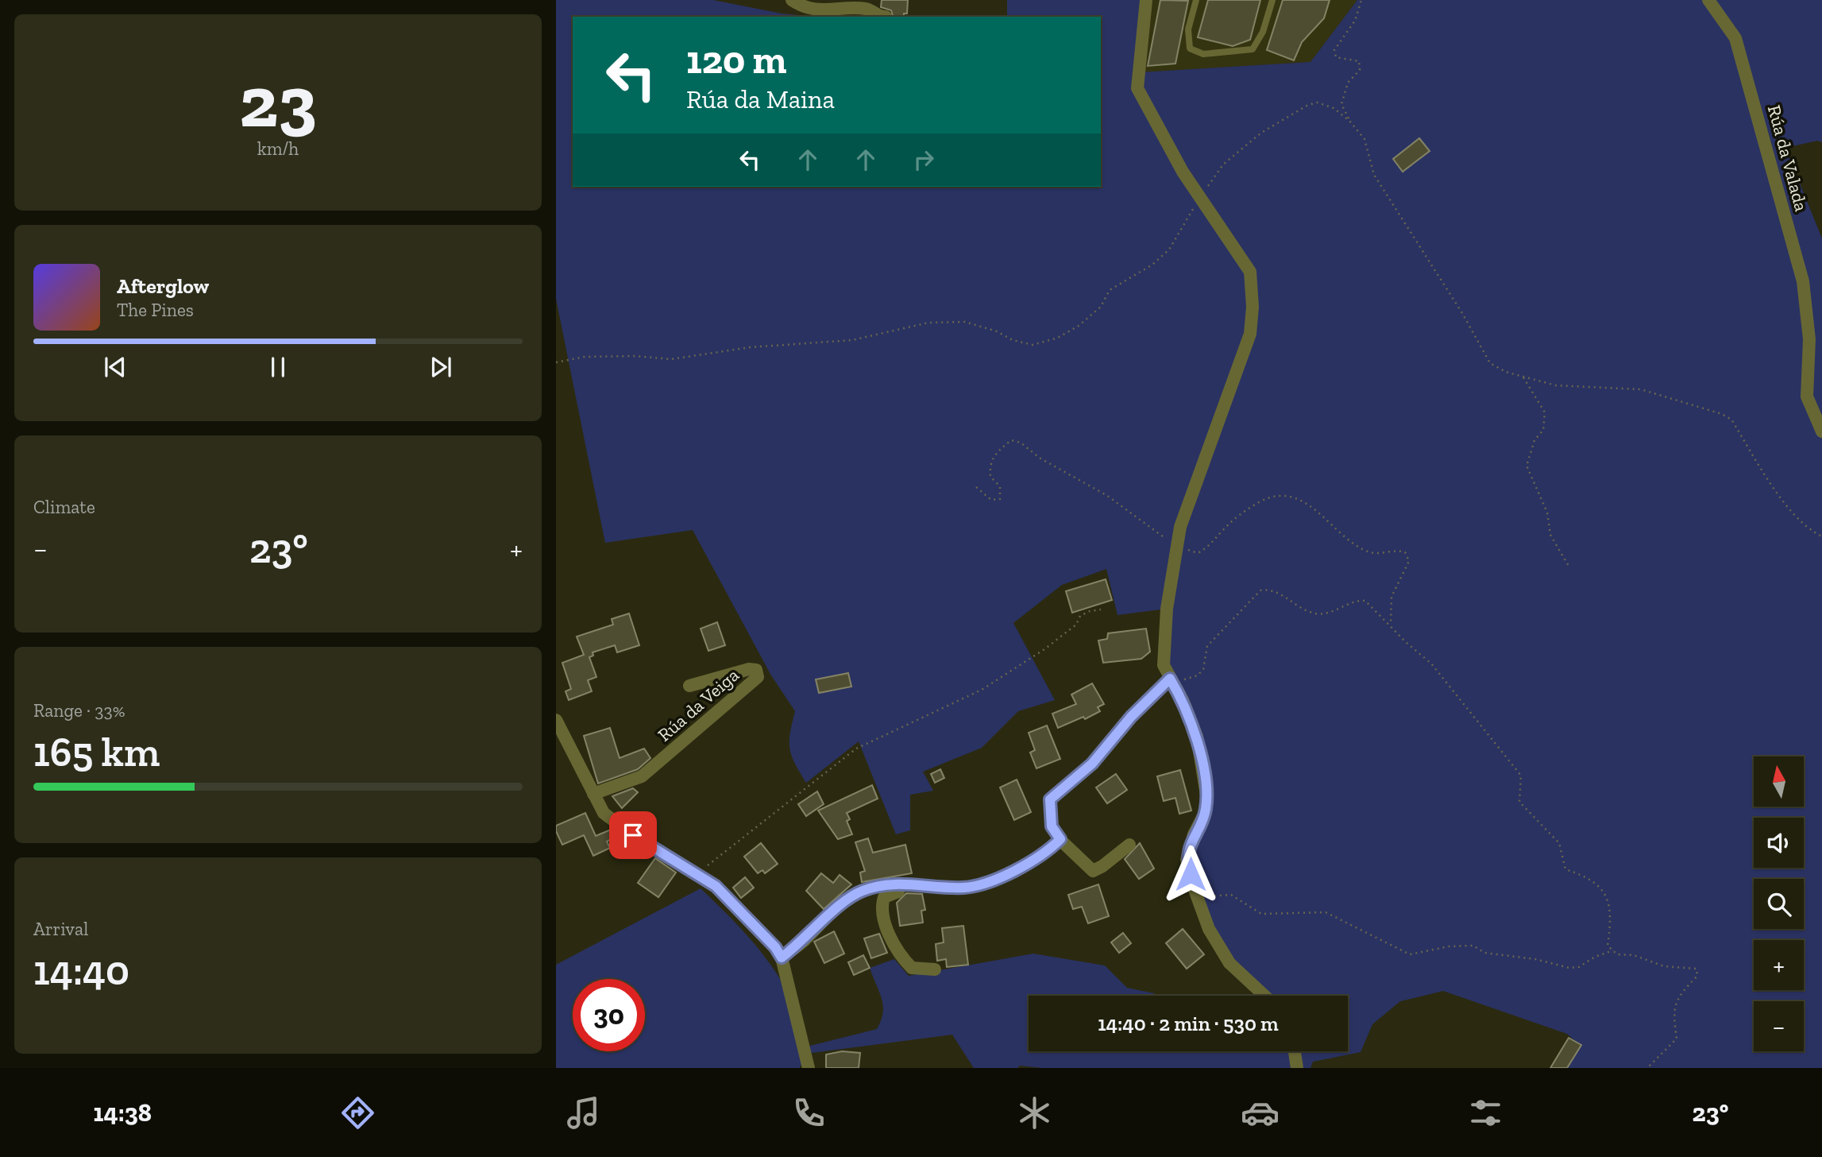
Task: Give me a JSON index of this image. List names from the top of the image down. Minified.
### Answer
{"streets":{"street":["Rúa da Valada","Rúa da Veiga"]},"north":"top","page":{"tile":[["23","km/h"],"Climate",["Range · 33%","165 km"],["Arrival","14:40"]],"turn":["120 m","Rúa da Maina"],"song":["Afterglow","The Pines"],"heat":["−","23°","+"],"map_buttons":["+","−"],"limit":"30","trip":"14:40 · 2 min · 530 m","tabs":["14:38","23°"]}}
